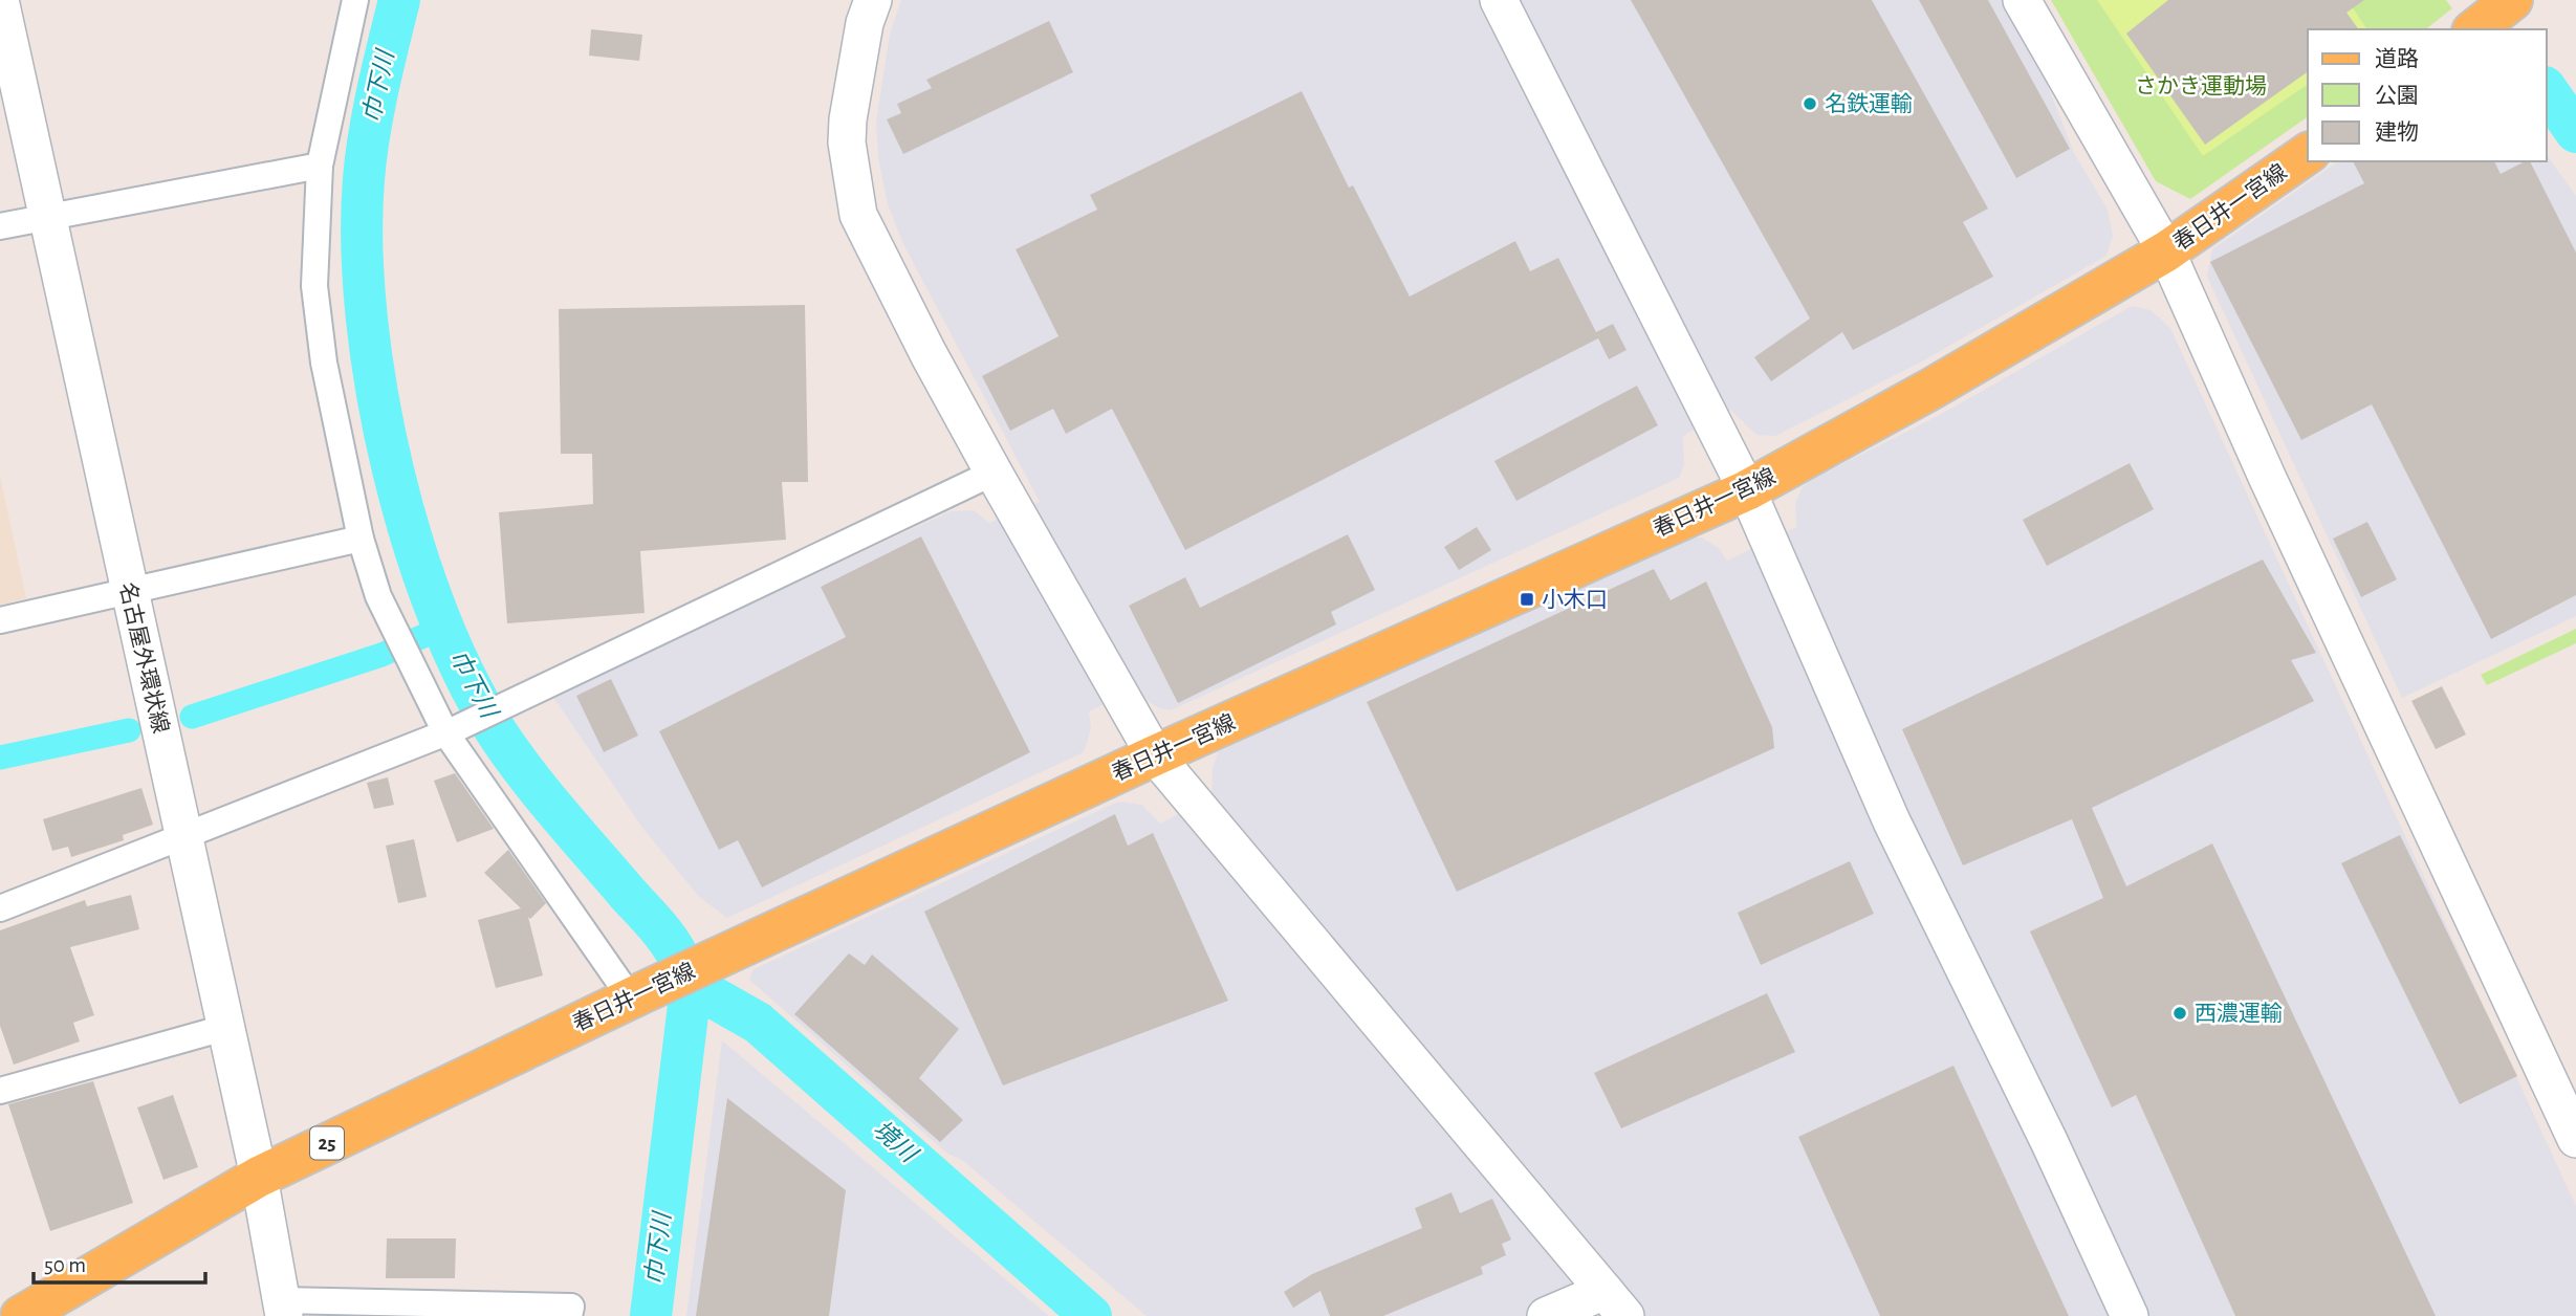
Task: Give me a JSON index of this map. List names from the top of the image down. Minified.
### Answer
{"streets":{"main road":["春日井一宮線","25"],"street":["名古屋外環状線"]},"crossings":[["春日井一宮線","名古屋外環状線"]],"water":["巾下川","境川"],"parks":["さかき運動場"],"places":{"other":["名鉄運輸","西濃運輸"],"transit":["小木口"]},"legend":["道路","公園","建物"],"scale_bar":"50 m"}
